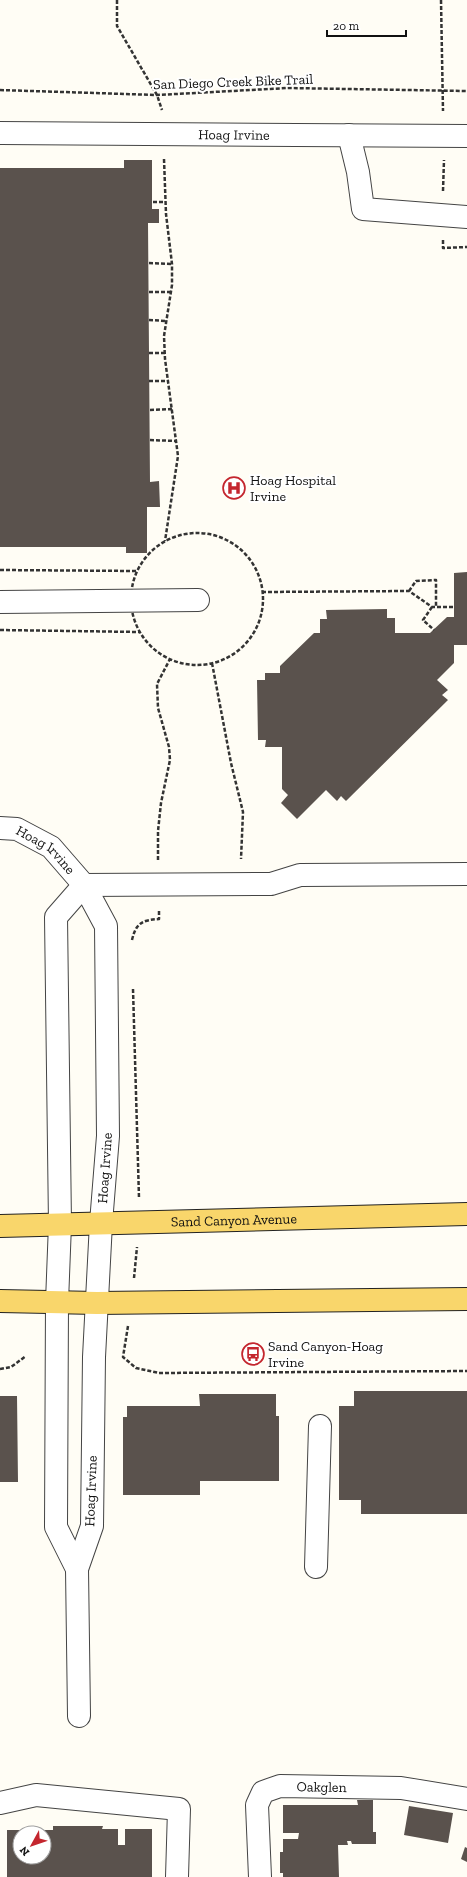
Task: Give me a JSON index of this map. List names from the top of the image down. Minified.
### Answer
{"streets":{"main road":["Sand Canyon Avenue"],"street":["Hoag Irvine","Oakglen"],"path":["San Diego Creek Bike Trail"]},"crossings":[["Hoag Irvine","Sand Canyon Avenue"]],"places":{"hospital":["Hoag Hospital Irvine"],"bus stop":["Sand Canyon-Hoag Irvine"]},"scale_bar":"20 m","north":"bottom left"}
